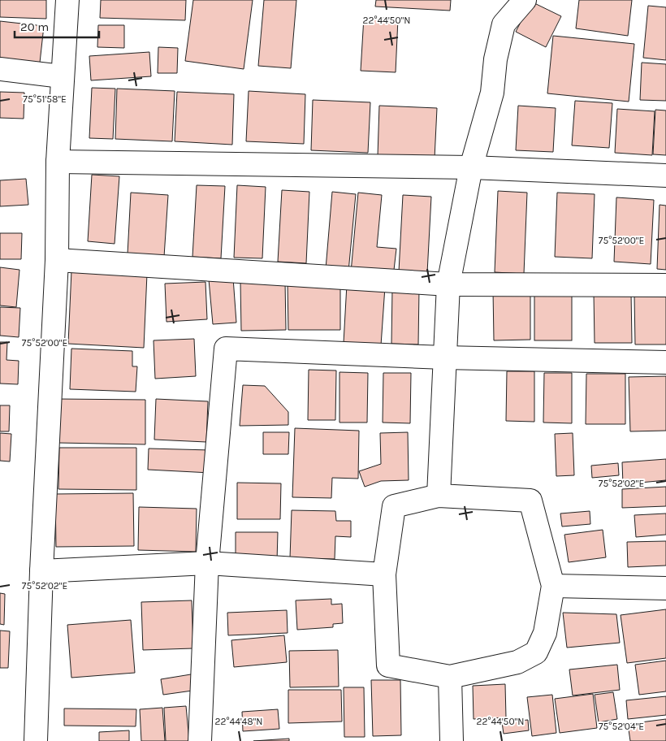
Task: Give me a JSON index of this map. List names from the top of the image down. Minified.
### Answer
{"scale_bar":"20 m","coordinates":["22°44'50\"N","75°51'58\"E","75°52'00\"E","75°52'02\"E","22°44'48\"N","75°52'04\"E"]}
